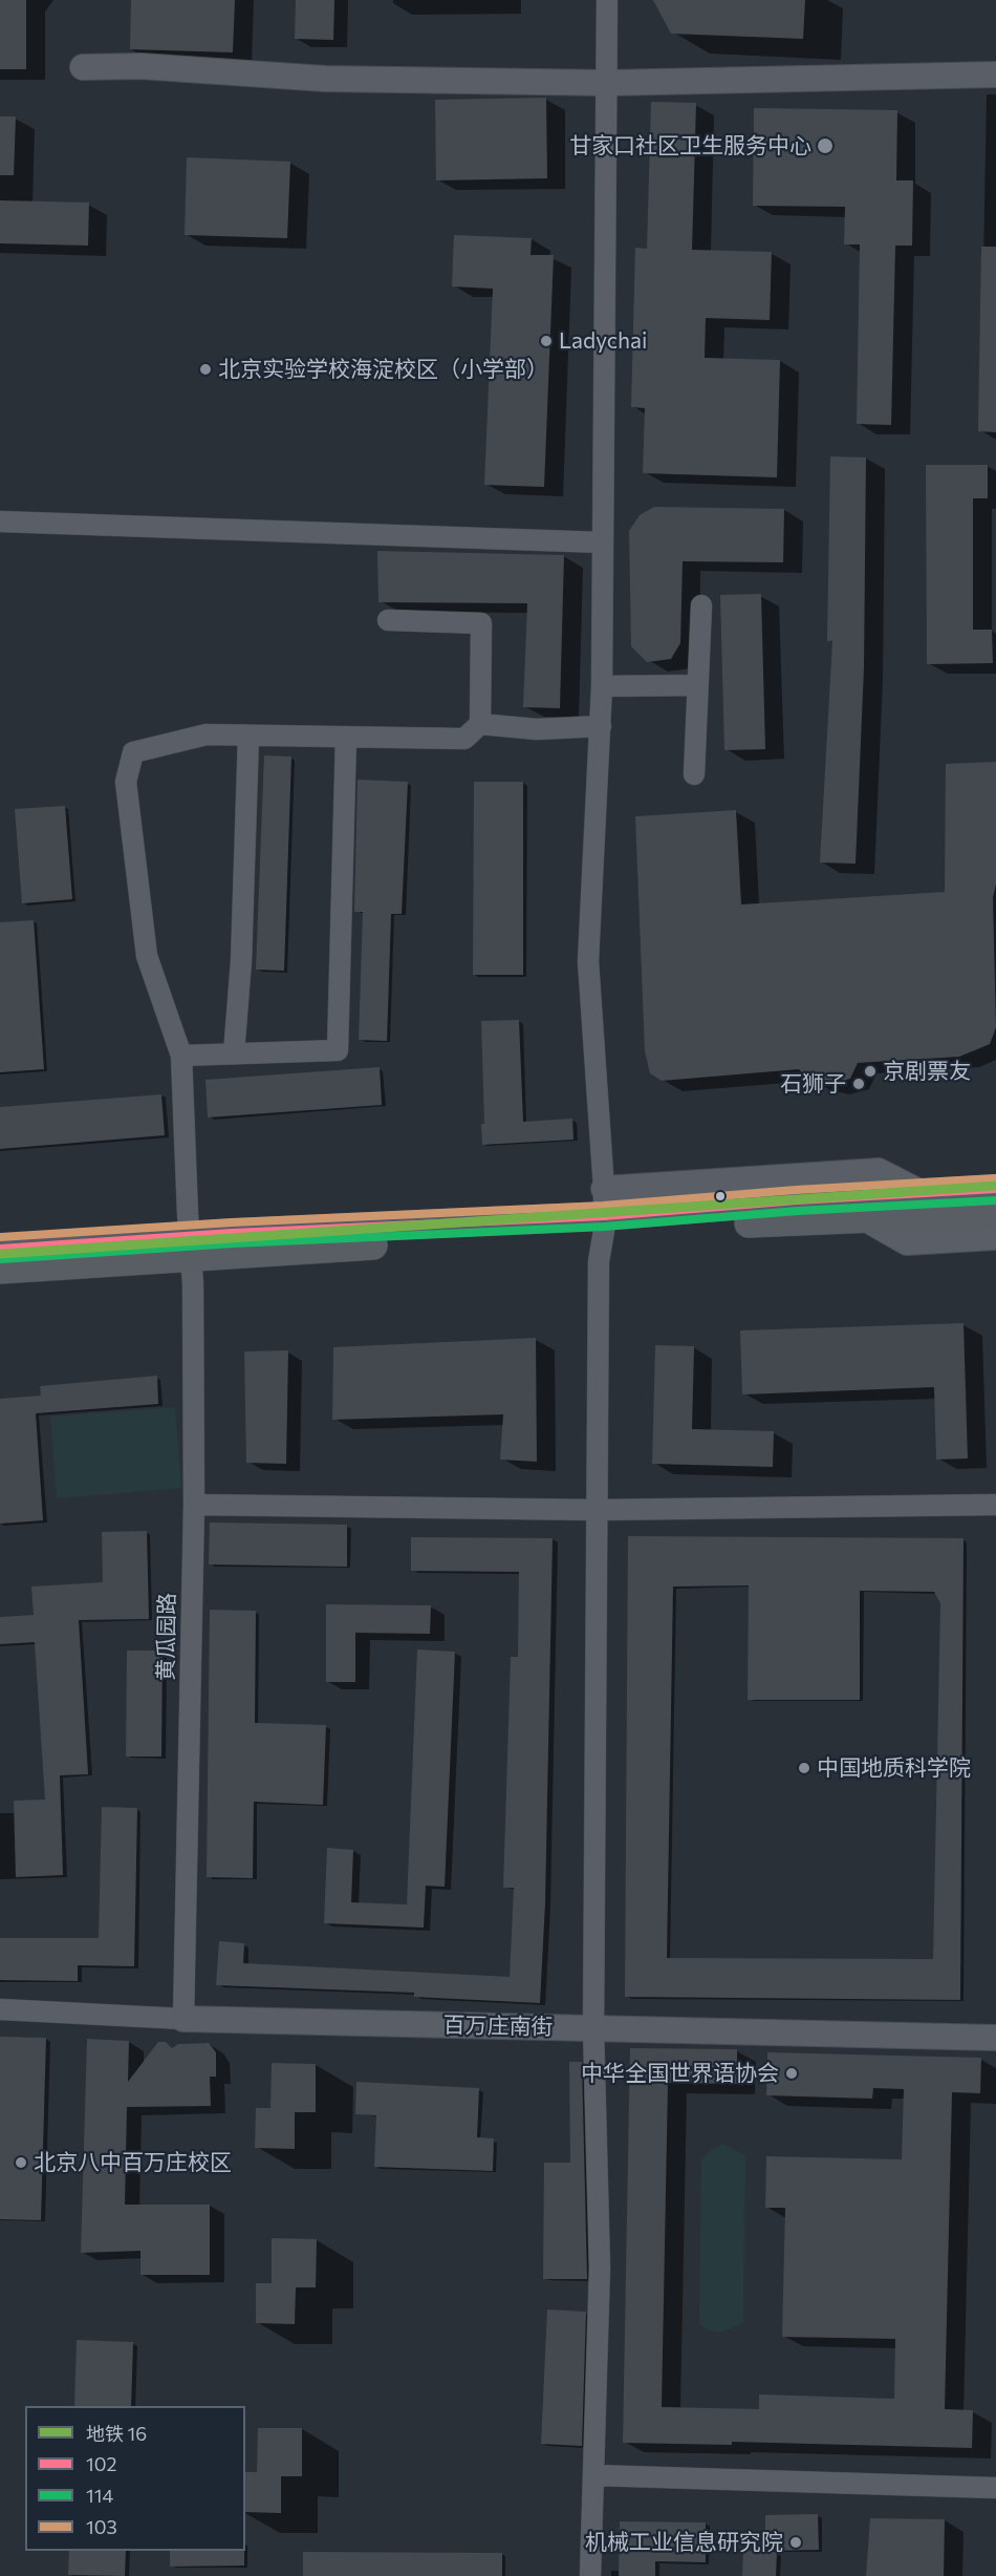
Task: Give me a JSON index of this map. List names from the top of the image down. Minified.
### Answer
{"streets":{"street":["黄瓜园路","百万庄南街"]},"crossings":[["黄瓜园路","百万庄南街"]],"places":["甘家口社区卫生服务中心","Ladychai","北京实验学校海淀校区（小学部）","京剧票友","石狮子","中国地质科学院","中华全国世界语协会","北京八中百万庄校区","机械工业信息研究院"],"lines":["transit line 103","metro line 16","transit line 102","transit line 114"],"legend":["地铁 16","102","114","103"]}
